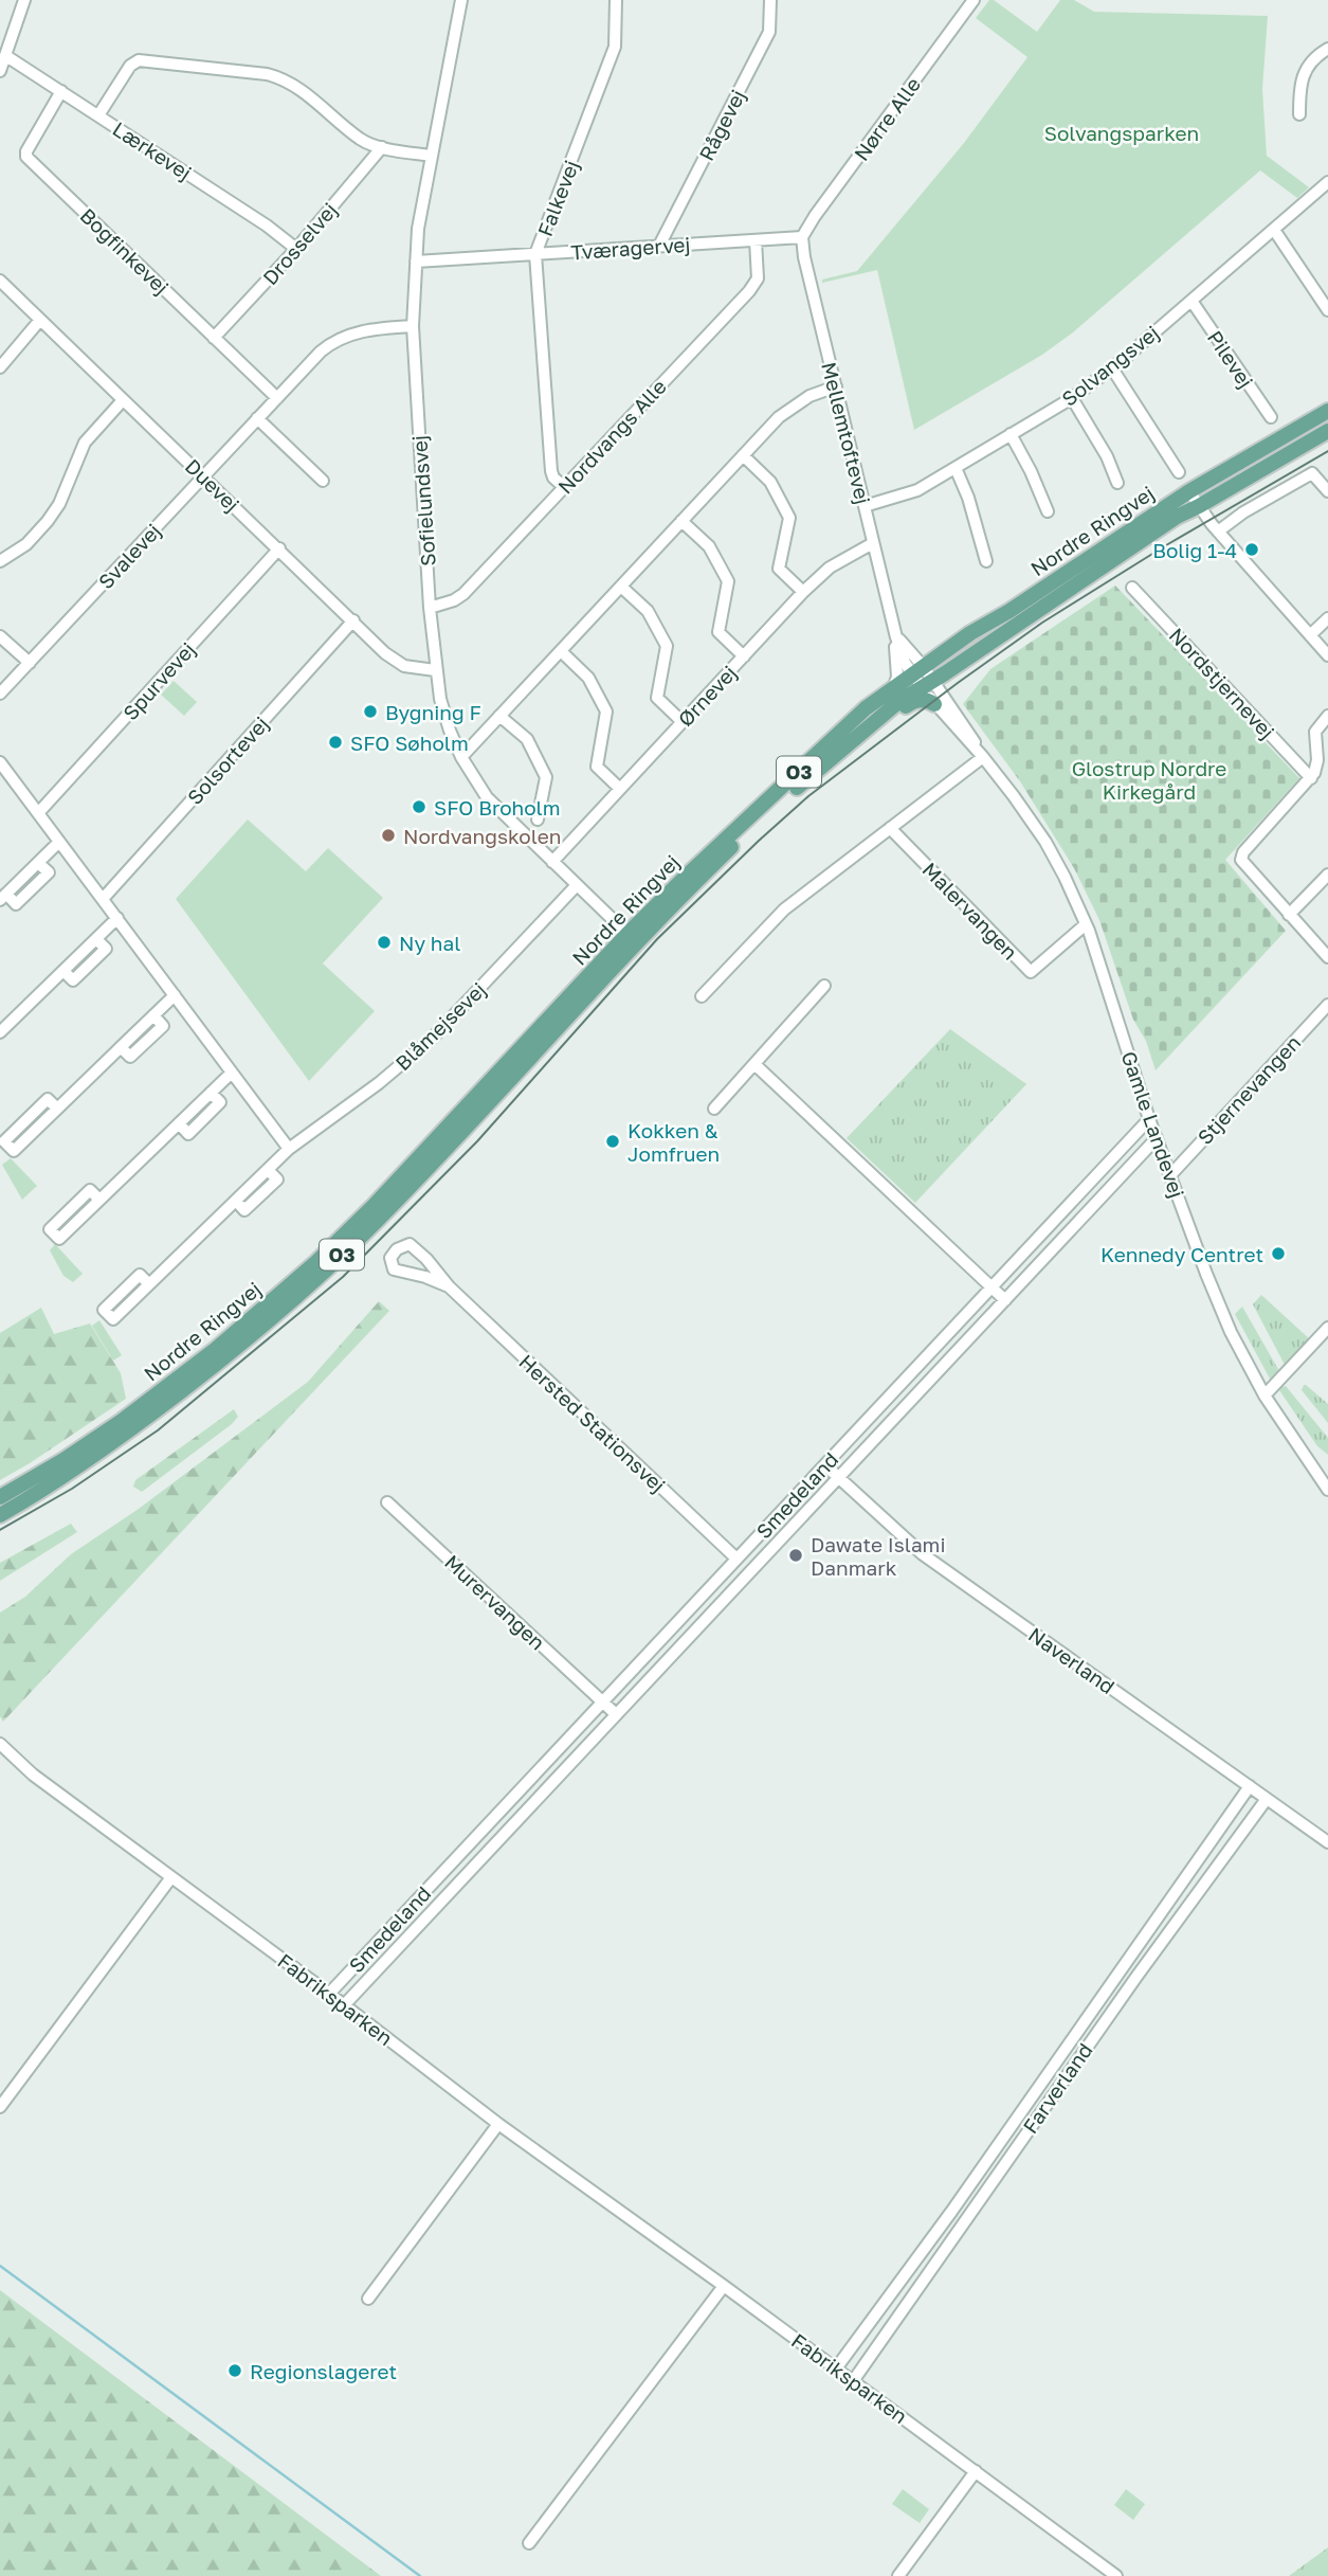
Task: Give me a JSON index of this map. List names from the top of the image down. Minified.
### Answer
{"streets":{"main road":["Nordre Ringvej","O3"],"street":["Nørre Alle","Rågevej","Lærkevej","Falkevej","Drosselvej","Tværagervej","Bogfinkevej","Pilevej","Solvangsvej","Mellemtoftevej","Nordvangs Alle","Duevej","Sofielundsvej","Svalevej","Spurvevej","Nordstjernevej","Ørnevej","Solsortevej","Malervangen","Blåmejsevej","Stjernevangen","Gamle Landevej","Hersted Stationsvej","Smedeland","Murervangen","Naverland","Fabriksparken","Farverland"]},"crossings":[["Nørre Alle","Tværagervej"],["Nørre Alle","Mellemtoftevej"],["Rågevej","Tværagervej"],["Lærkevej","Drosselvej"],["Lærkevej","Bogfinkevej"],["Falkevej","Tværagervej"],["Falkevej","Nordvangs Alle"],["Drosselvej","Bogfinkevej"],["Tværagervej","Mellemtoftevej"],["Tværagervej","Nordvangs Alle"],["Tværagervej","Sofielundsvej"],["Bogfinkevej","Svalevej"],["Pilevej","Solvangsvej"],["Solvangsvej","Mellemtoftevej"],["Mellemtoftevej","Nordre Ringvej"],["Mellemtoftevej","Ørnevej"],["Mellemtoftevej","Gamle Landevej"],["Nordvangs Alle","Sofielundsvej"],["Duevej","Sofielundsvej"],["Duevej","Svalevej"],["Duevej","Spurvevej"],["Duevej","Solsortevej"],["Sofielundsvej","Nordre Ringvej"],["Sofielundsvej","Svalevej"],["Sofielundsvej","Ørnevej"],["Sofielundsvej","Blåmejsevej"],["Nordre Ringvej","Gamle Landevej"],["Malervangen","Gamle Landevej"],["Stjernevangen","Gamle Landevej"],["Gamle Landevej","Smedeland"],["Hersted Stationsvej","Smedeland"],["Smedeland","Murervangen"],["Smedeland","Naverland"],["Smedeland","Fabriksparken"],["Naverland","Farverland"],["Fabriksparken","Farverland"]],"parks":["Solvangsparken","Glostrup Nordre Kirkegård"],"places":["Bolig 1-4","Bygning F","SFO Søholm","SFO Broholm","Nordvangskolen","Ny hal","Kokken & Jomfruen","Kennedy Centret","Dawate Islami Danmark","Regionslageret"]}
